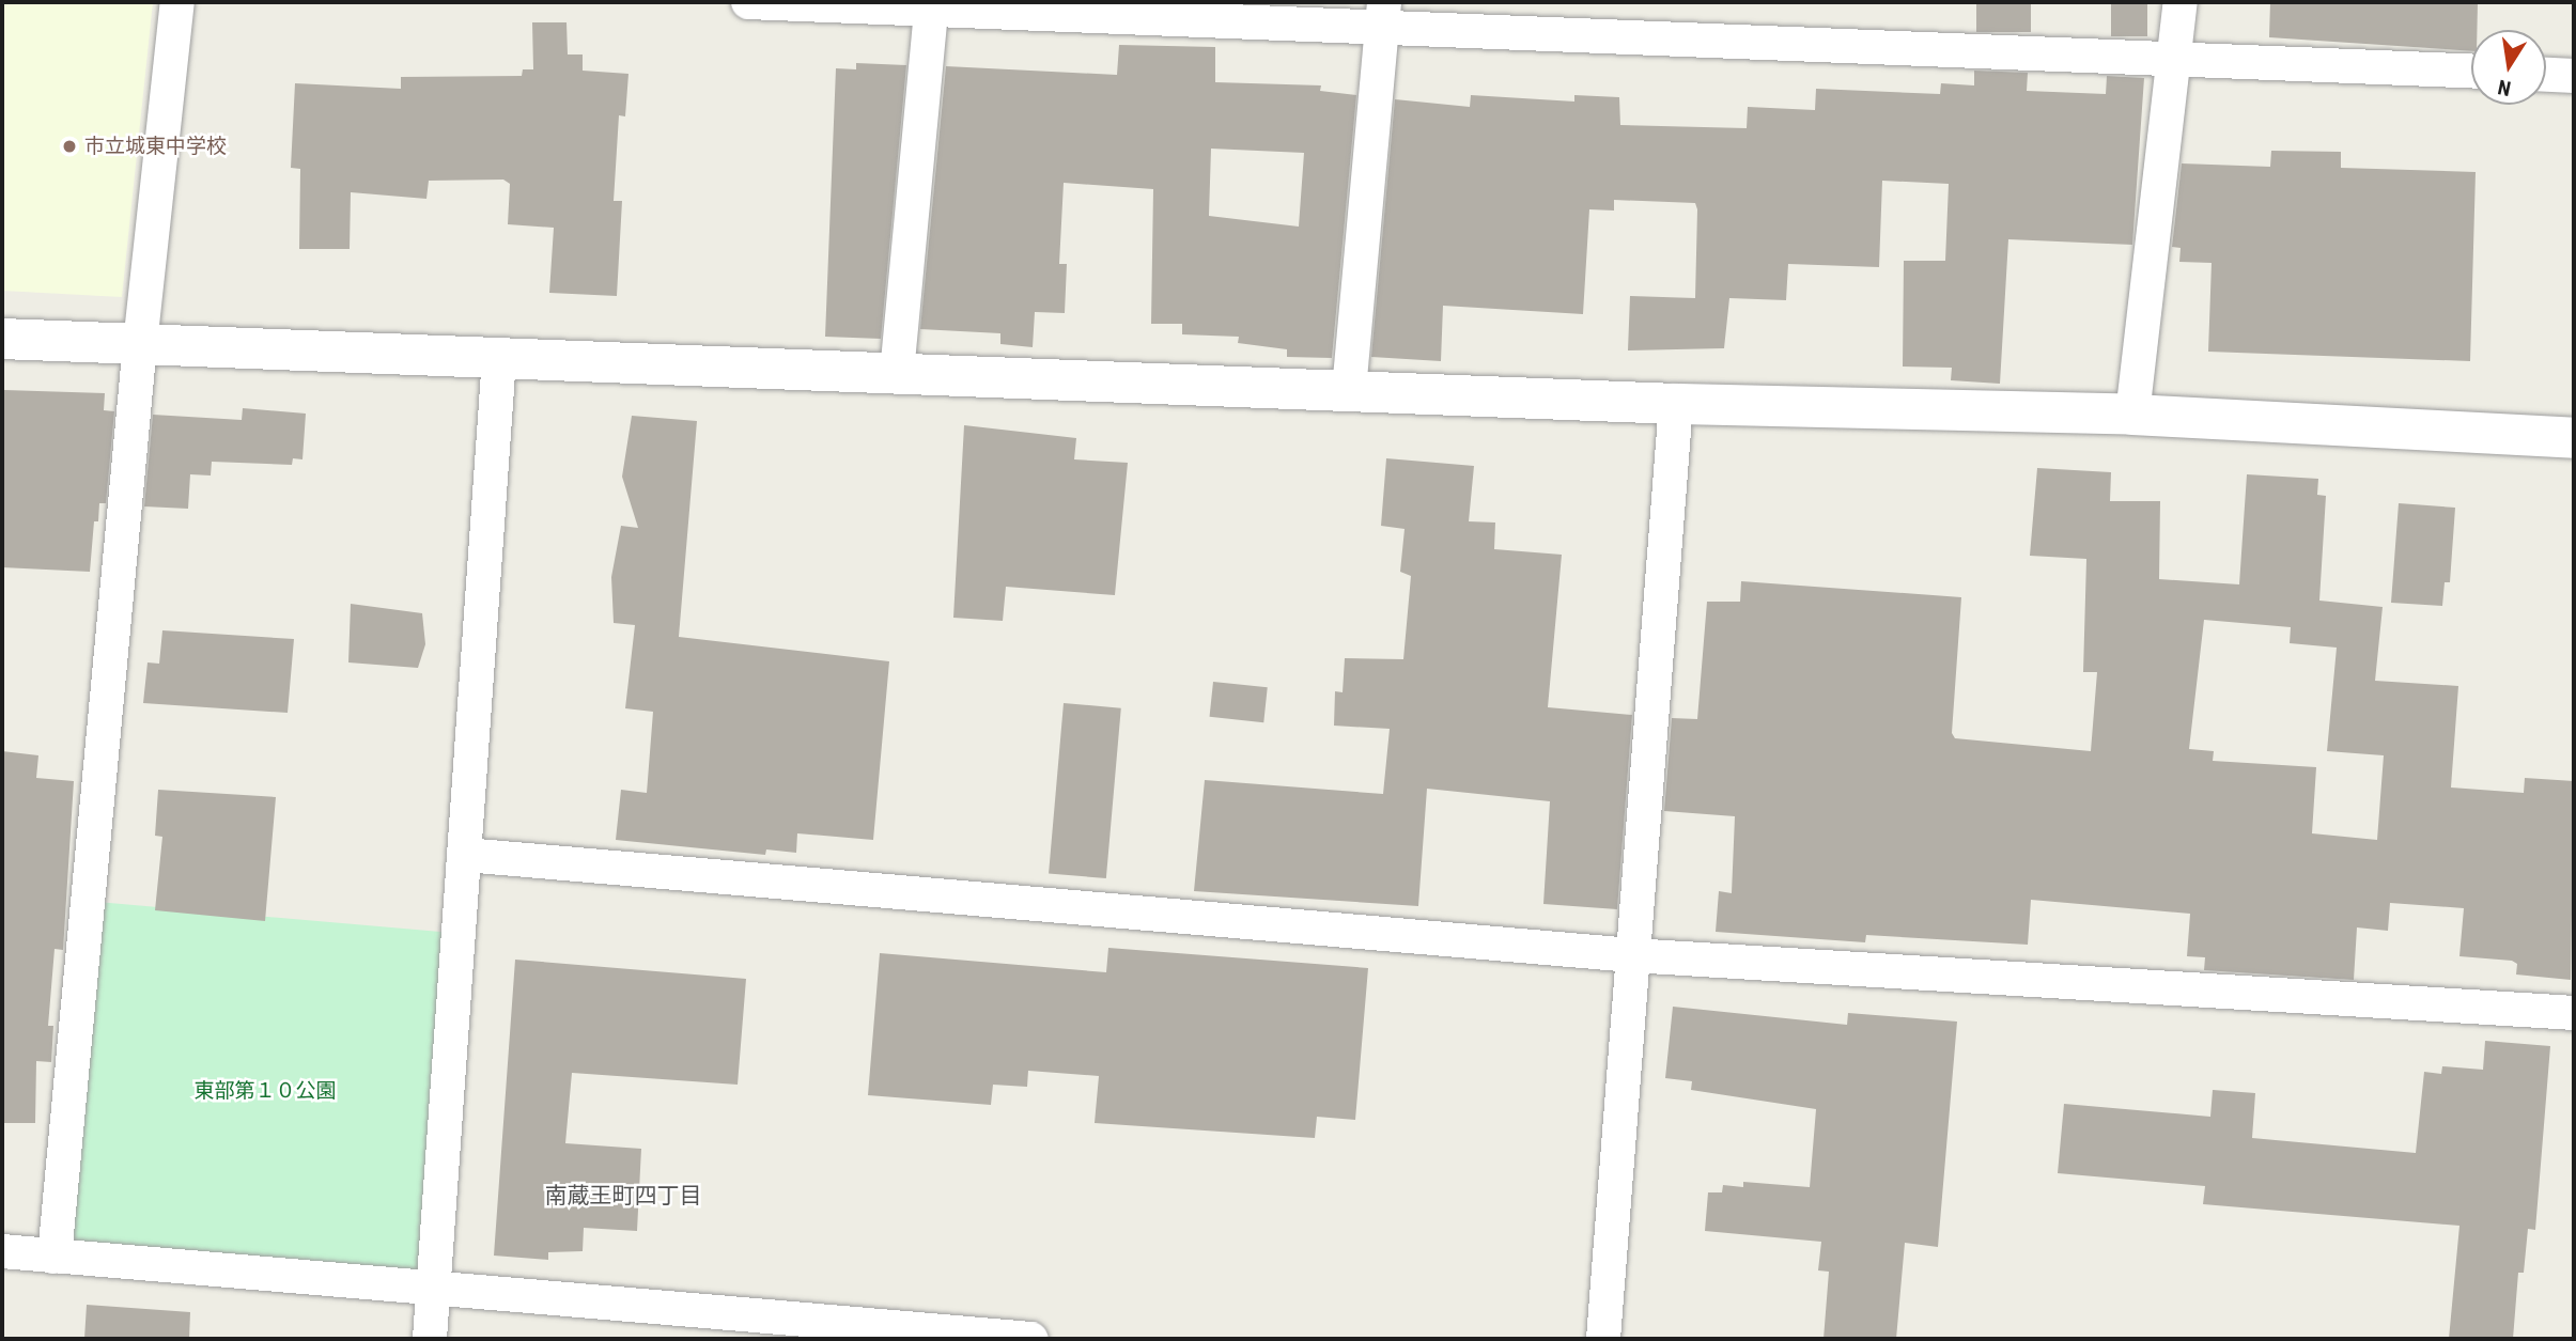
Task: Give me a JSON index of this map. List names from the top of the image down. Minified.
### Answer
{"districts":["南蔵王町四丁目"],"parks":["東部第１０公園"],"places":["市立城東中学校"],"north":"bottom"}
